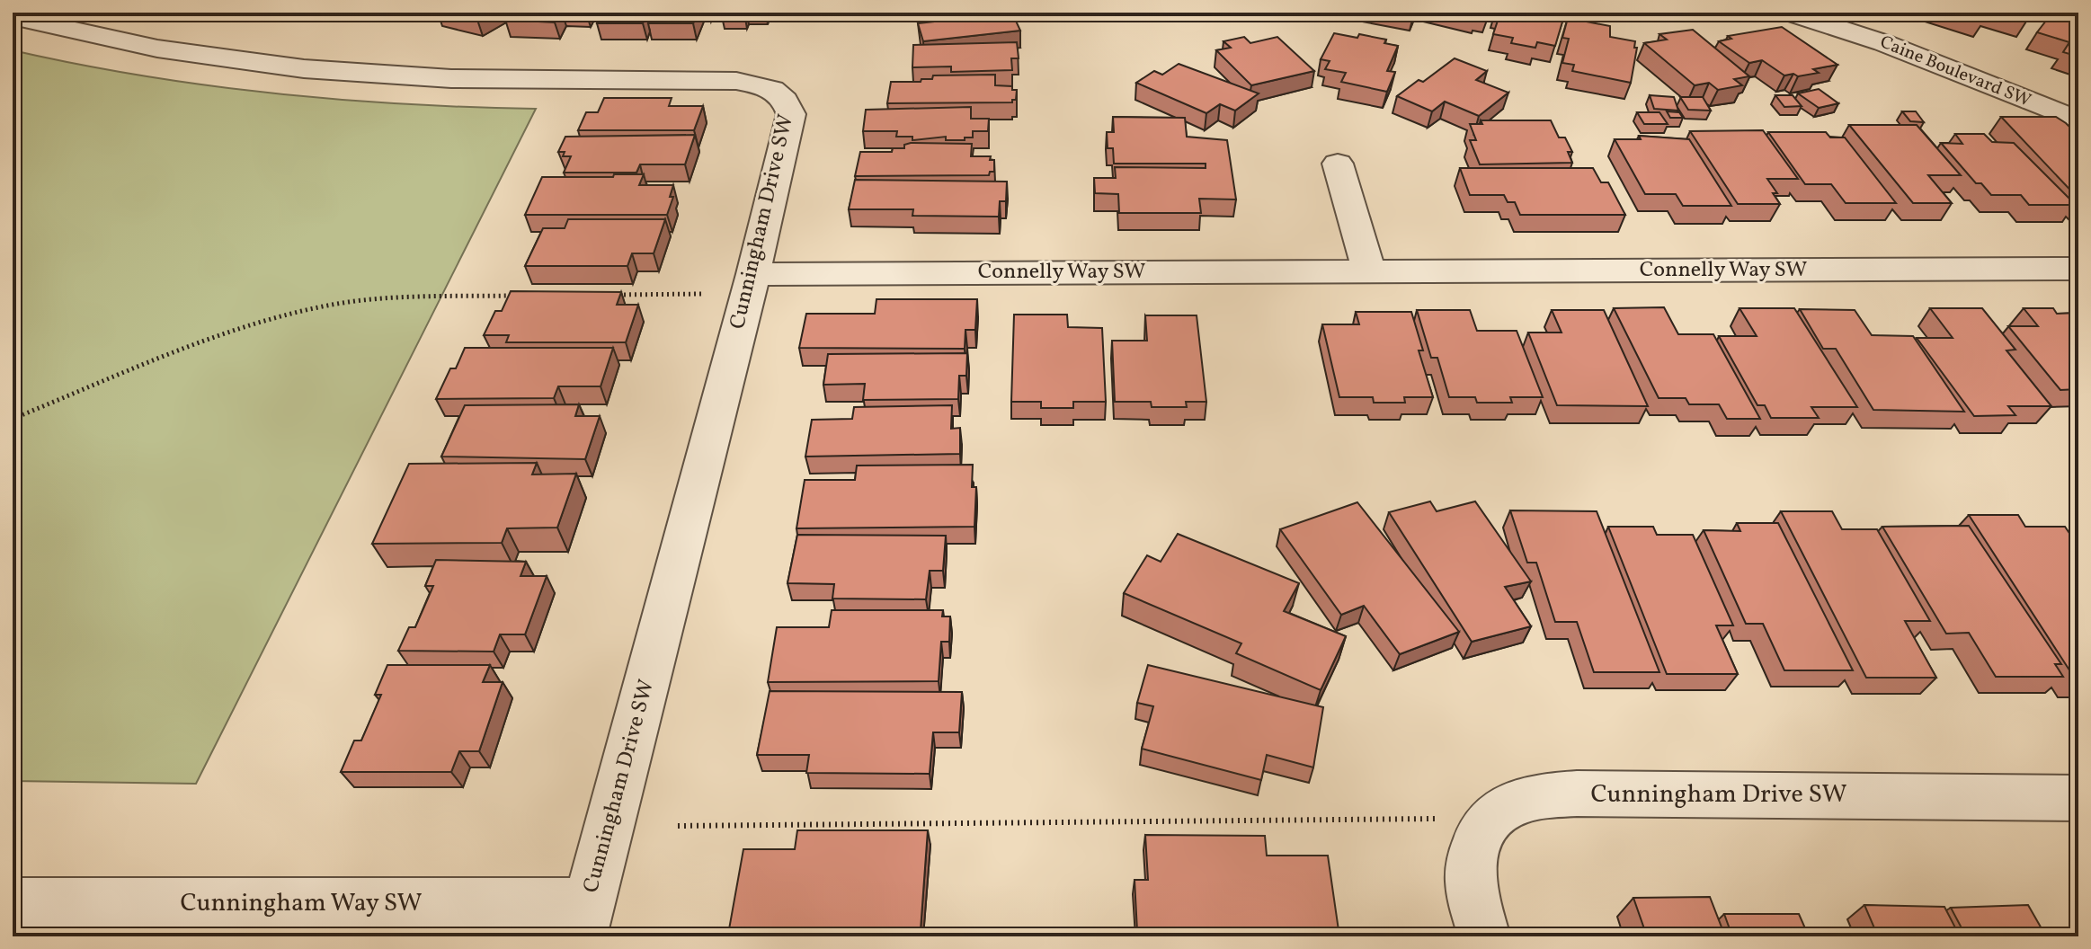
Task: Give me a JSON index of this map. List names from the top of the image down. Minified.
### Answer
{"streets":{"street":["Caine Boulevard SW","Cunningham Drive SW","Connelly Way SW","Cunningham Way SW"]},"crossings":[["Cunningham Drive SW","Connelly Way SW"],["Cunningham Drive SW","Cunningham Way SW"]]}
